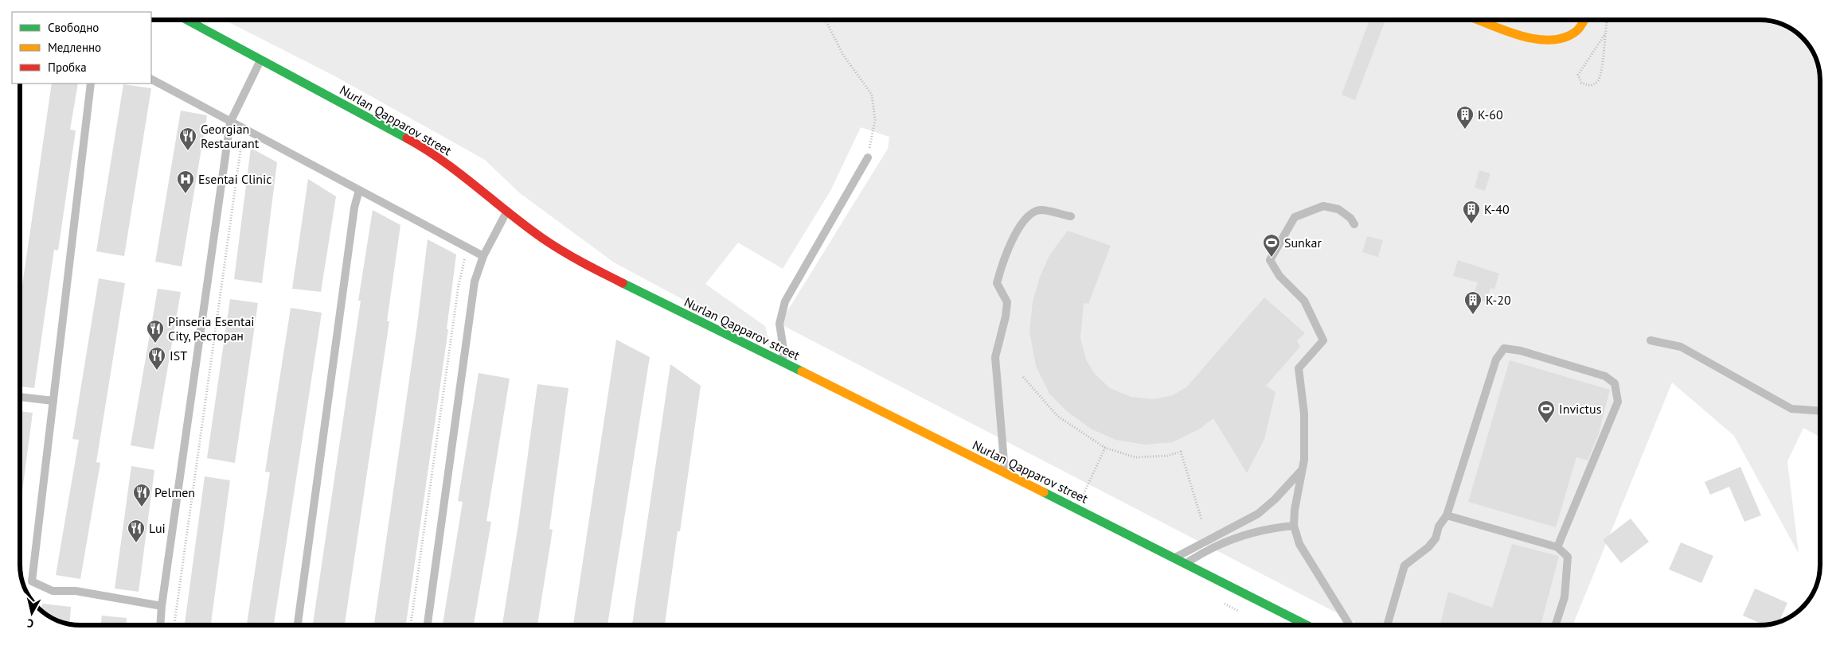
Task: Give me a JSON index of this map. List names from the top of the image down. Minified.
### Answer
{"streets":{"street":["Nurlan Qapparov street"]},"places":{"building":["K-60","K-40","K-20"],"restaurant":["Georgian Restaurant","Pinseria Esentai City, Ресторан","IST","Pelmen","Lui"],"hospital":["Esentai Clinic"],"sports":["Sunkar","Invictus"]},"legend":["Свободно","Медленно","Пробка"],"north":"bottom"}
